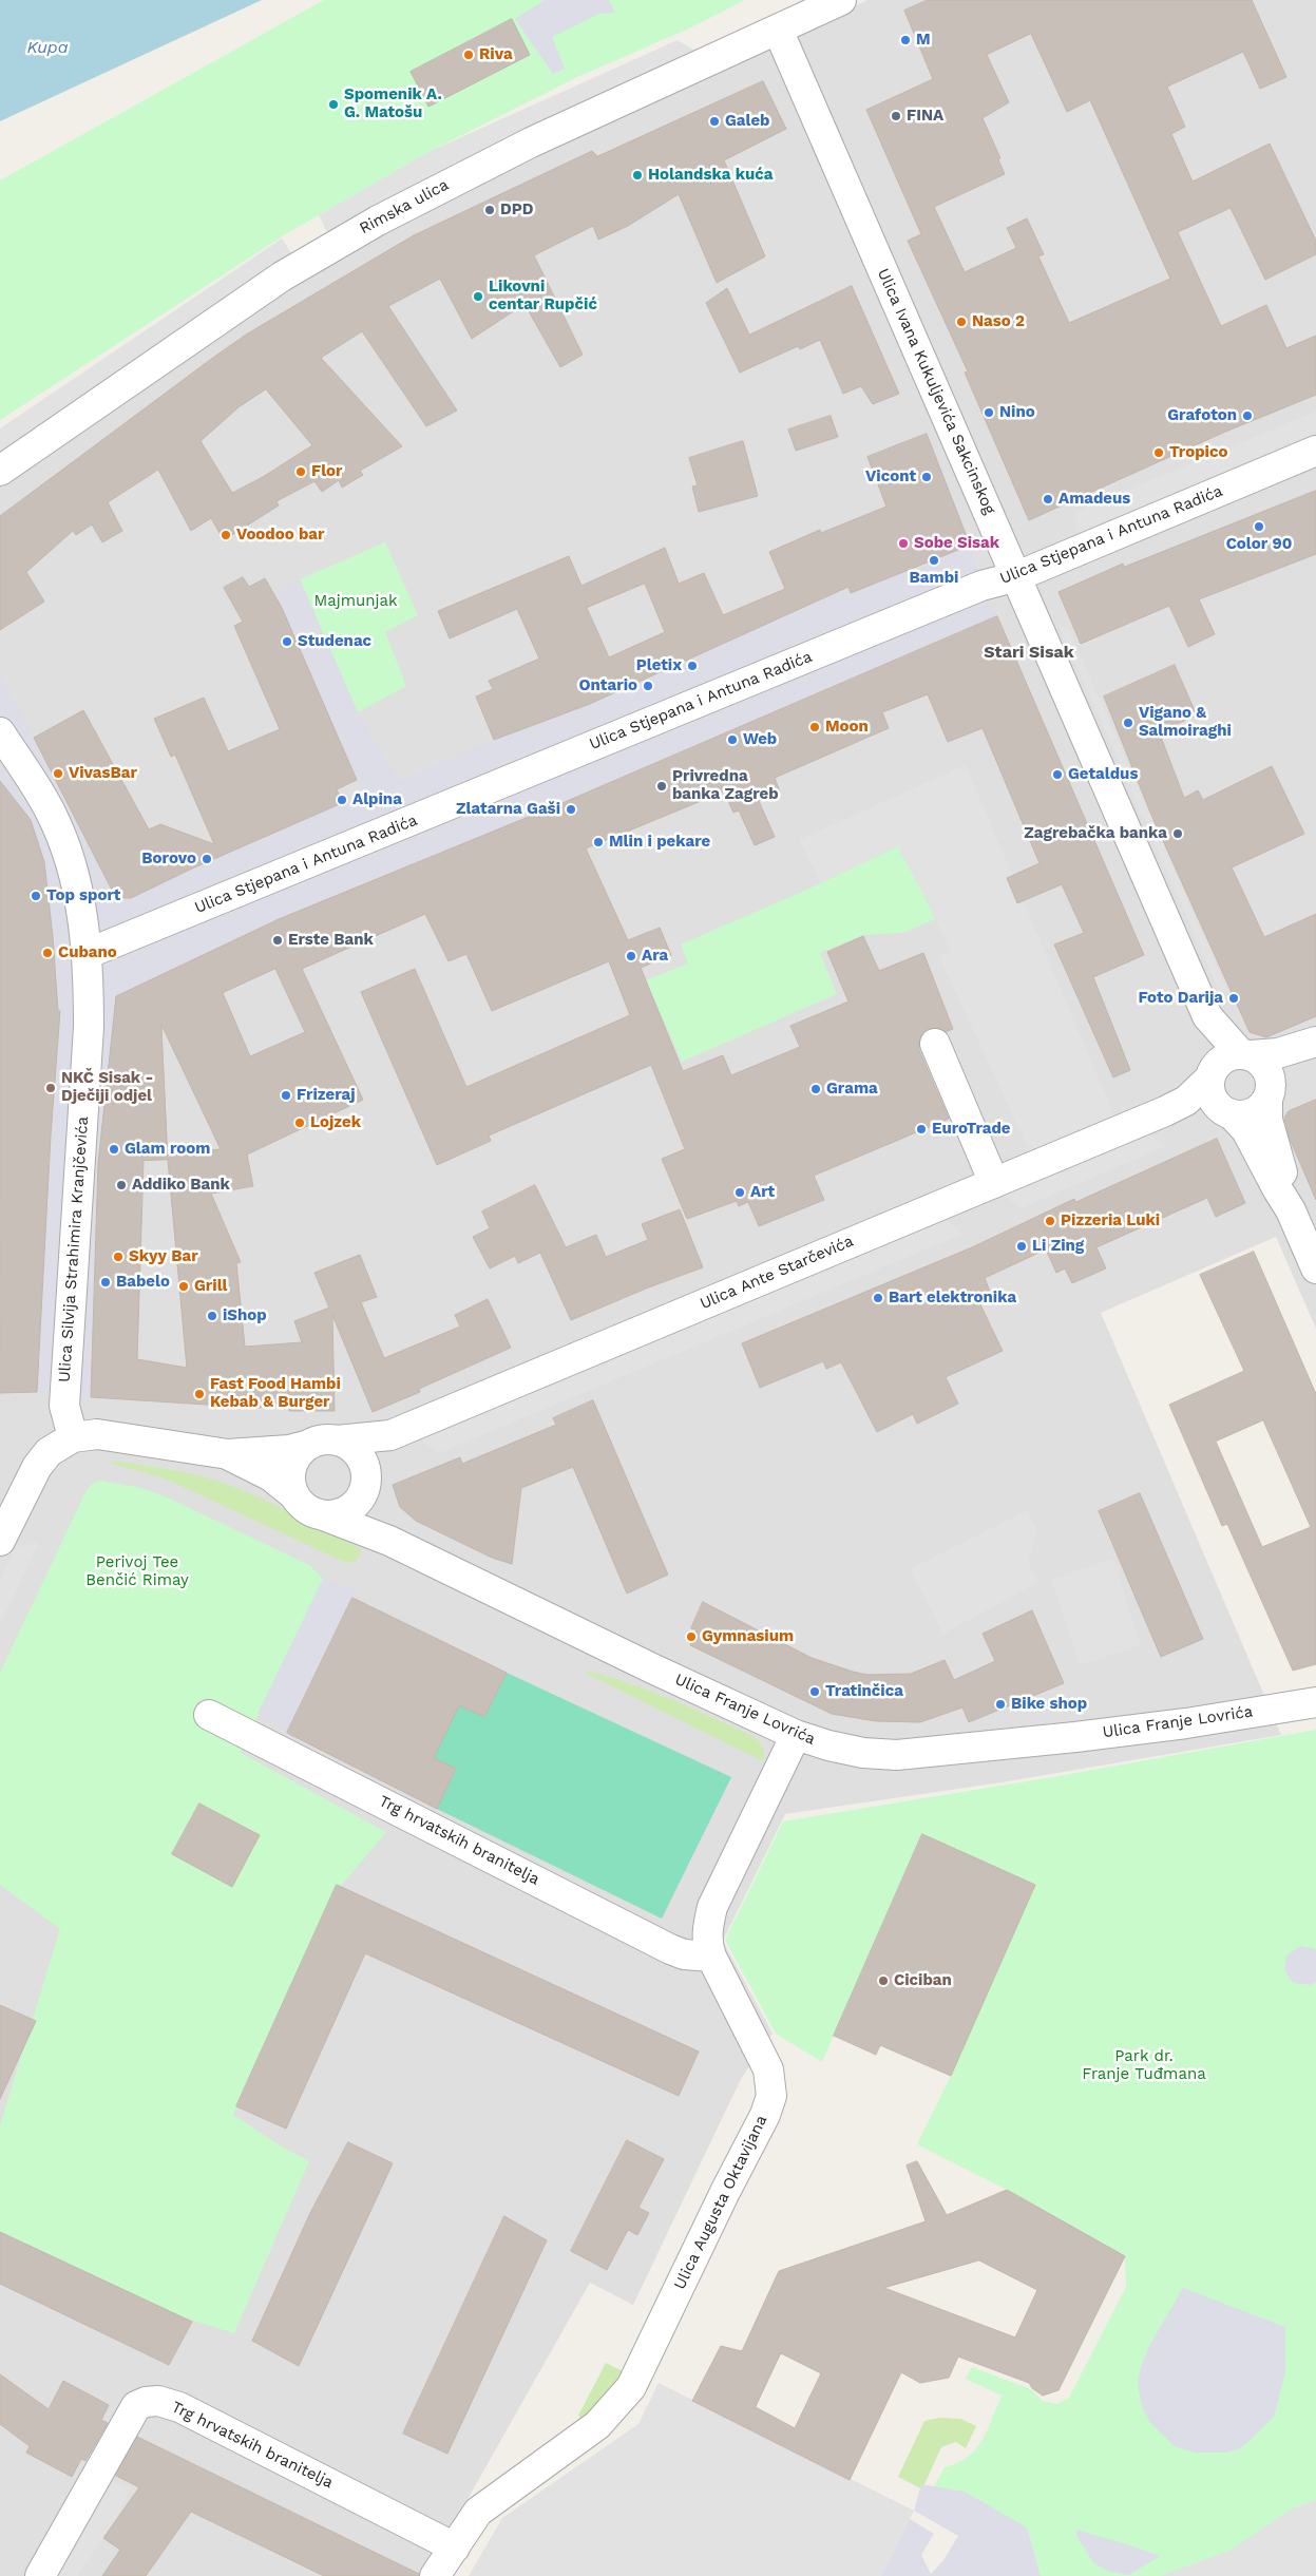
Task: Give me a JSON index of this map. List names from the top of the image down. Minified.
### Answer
{"streets":{"street":["Rimska ulica","Ulica Ivana Kukuljevića Sakcinskog","Ulica Stjepana i Antuna Radića","Ulica Silvija Strahimira Kranjčevića","Ulica Ante Starčevića","Ulica Franje Lovrića","Trg hrvatskih branitelja","Ulica Augusta Oktavijana"]},"crossings":[["Rimska ulica","Ulica Ivana Kukuljevića Sakcinskog"],["Ulica Ivana Kukuljevića Sakcinskog","Ulica Stjepana i Antuna Radića"],["Ulica Ivana Kukuljevića Sakcinskog","Ulica Ante Starčevića"],["Ulica Stjepana i Antuna Radića","Ulica Silvija Strahimira Kranjčevića"],["Ulica Silvija Strahimira Kranjčevića","Ulica Ante Starčevića"],["Ulica Ante Starčevića","Ulica Franje Lovrića"],["Ulica Franje Lovrića","Ulica Augusta Oktavijana"],["Trg hrvatskih branitelja","Ulica Augusta Oktavijana"]],"districts":["Stari Sisak"],"water":["Kupa"],"parks":["Majmunjak","Perivoj Tee Benčić Rimay","Park dr. Franje Tuđmana"],"places":["M","Riva","Spomenik A. G. Matošu","FINA","Galeb","Holandska kuća","DPD","Likovni centar Rupčić","Naso 2","Nino","Grafoton","Tropico","Flor","Vicont","Amadeus","Color 90","Voodoo bar","Sobe Sisak","Bambi","Studenac","Pletix","Ontario","Vigano & Salmoiraghi","Moon","Web","VivasBar","Getaldus","Privredna banka Zagreb","Alpina","Zlatarna Gaši","Zagrebačka banka","Mlin i pekare","Borovo","Top sport","Erste Bank","Cubano","Ara","Foto Darija","NKČ Sisak - Dječiji odjel","Grama","Frizeraj","Lojzek","EuroTrade","Glam room","Addiko Bank","Art","Pizzeria Luki","Li Zing","Skyy Bar","Babelo","Grill","Bart elektronika","iShop","Fast Food Hambi Kebab & Burger","Gymnasium","Tratinčica","Bike shop","Ciciban"]}
